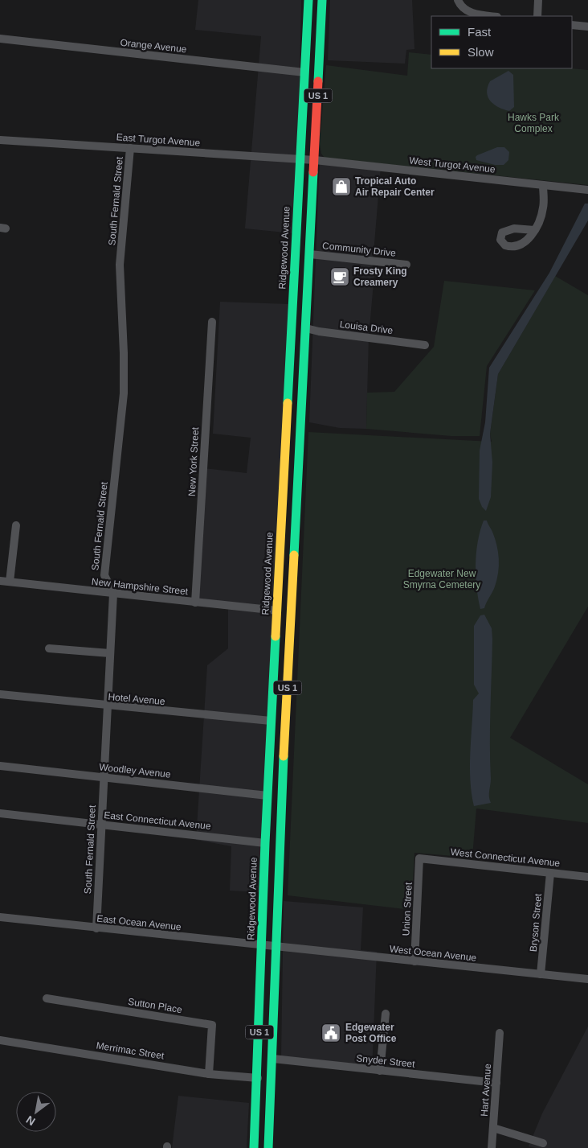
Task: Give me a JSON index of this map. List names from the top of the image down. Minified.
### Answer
{"streets":{"main road":["US 1","Ridgewood Avenue"],"street":["Orange Avenue","East Turgot Avenue","West Turgot Avenue","South Fernald Street","Community Drive","Louisa Drive","New York Street","New Hampshire Street","Hotel Avenue","Woodley Avenue","East Connecticut Avenue","West Connecticut Avenue","Union Street","East Ocean Avenue","Bryson Street","West Ocean Avenue","Sutton Place","Merrimac Street","Snyder Street","Hart Avenue"]},"crossings":[["Orange Avenue","Ridgewood Avenue"],["US 1","East Turgot Avenue"],["US 1","West Turgot Avenue"],["US 1","Community Drive"],["US 1","Louisa Drive"],["US 1","East Ocean Avenue"],["US 1","West Ocean Avenue"],["US 1","Snyder Street"],["East Turgot Avenue","West Turgot Avenue"],["East Turgot Avenue","South Fernald Street"],["East Turgot Avenue","Ridgewood Avenue"],["South Fernald Street","New Hampshire Street"],["South Fernald Street","Hotel Avenue"],["South Fernald Street","Woodley Avenue"],["South Fernald Street","East Connecticut Avenue"],["South Fernald Street","East Ocean Avenue"],["Ridgewood Avenue","New Hampshire Street"],["Ridgewood Avenue","Hotel Avenue"],["Ridgewood Avenue","Woodley Avenue"],["Ridgewood Avenue","East Connecticut Avenue"],["Ridgewood Avenue","East Ocean Avenue"],["Ridgewood Avenue","Merrimac Street"],["New York Street","New Hampshire Street"],["West Connecticut Avenue","Union Street"],["West Connecticut Avenue","Bryson Street"],["Union Street","West Ocean Avenue"],["East Ocean Avenue","West Ocean Avenue"],["Bryson Street","West Ocean Avenue"],["Sutton Place","Merrimac Street"],["Snyder Street","Hart Avenue"]],"parks":["Hawks Park Complex","Edgewater New Smyrna Cemetery"],"places":{"shop":["Tropical Auto Air Repair Center"],"cafe":["Frosty King Creamery"],"public building":["Edgewater Post Office"]},"legend":["Fast","Slow"],"north":"bottom left"}
